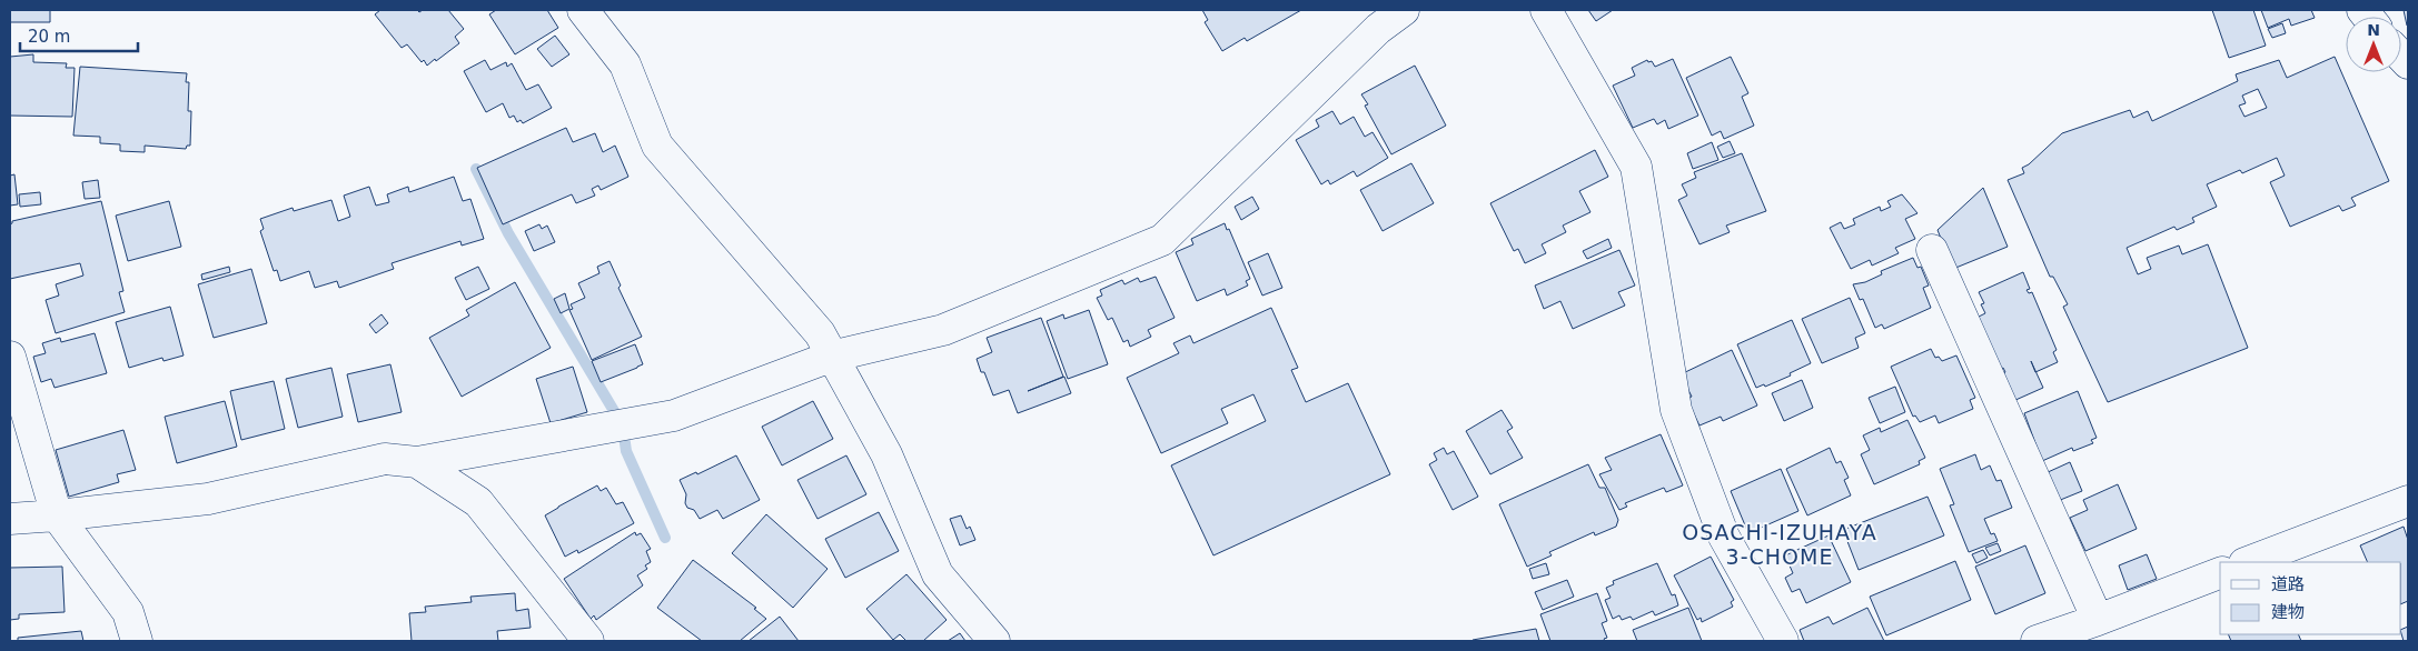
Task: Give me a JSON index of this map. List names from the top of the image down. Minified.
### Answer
{"districts":["OSACHI-IZUHAYA 3-CHOME"],"legend":["道路","建物"],"scale_bar":"20 m","north":"top"}
